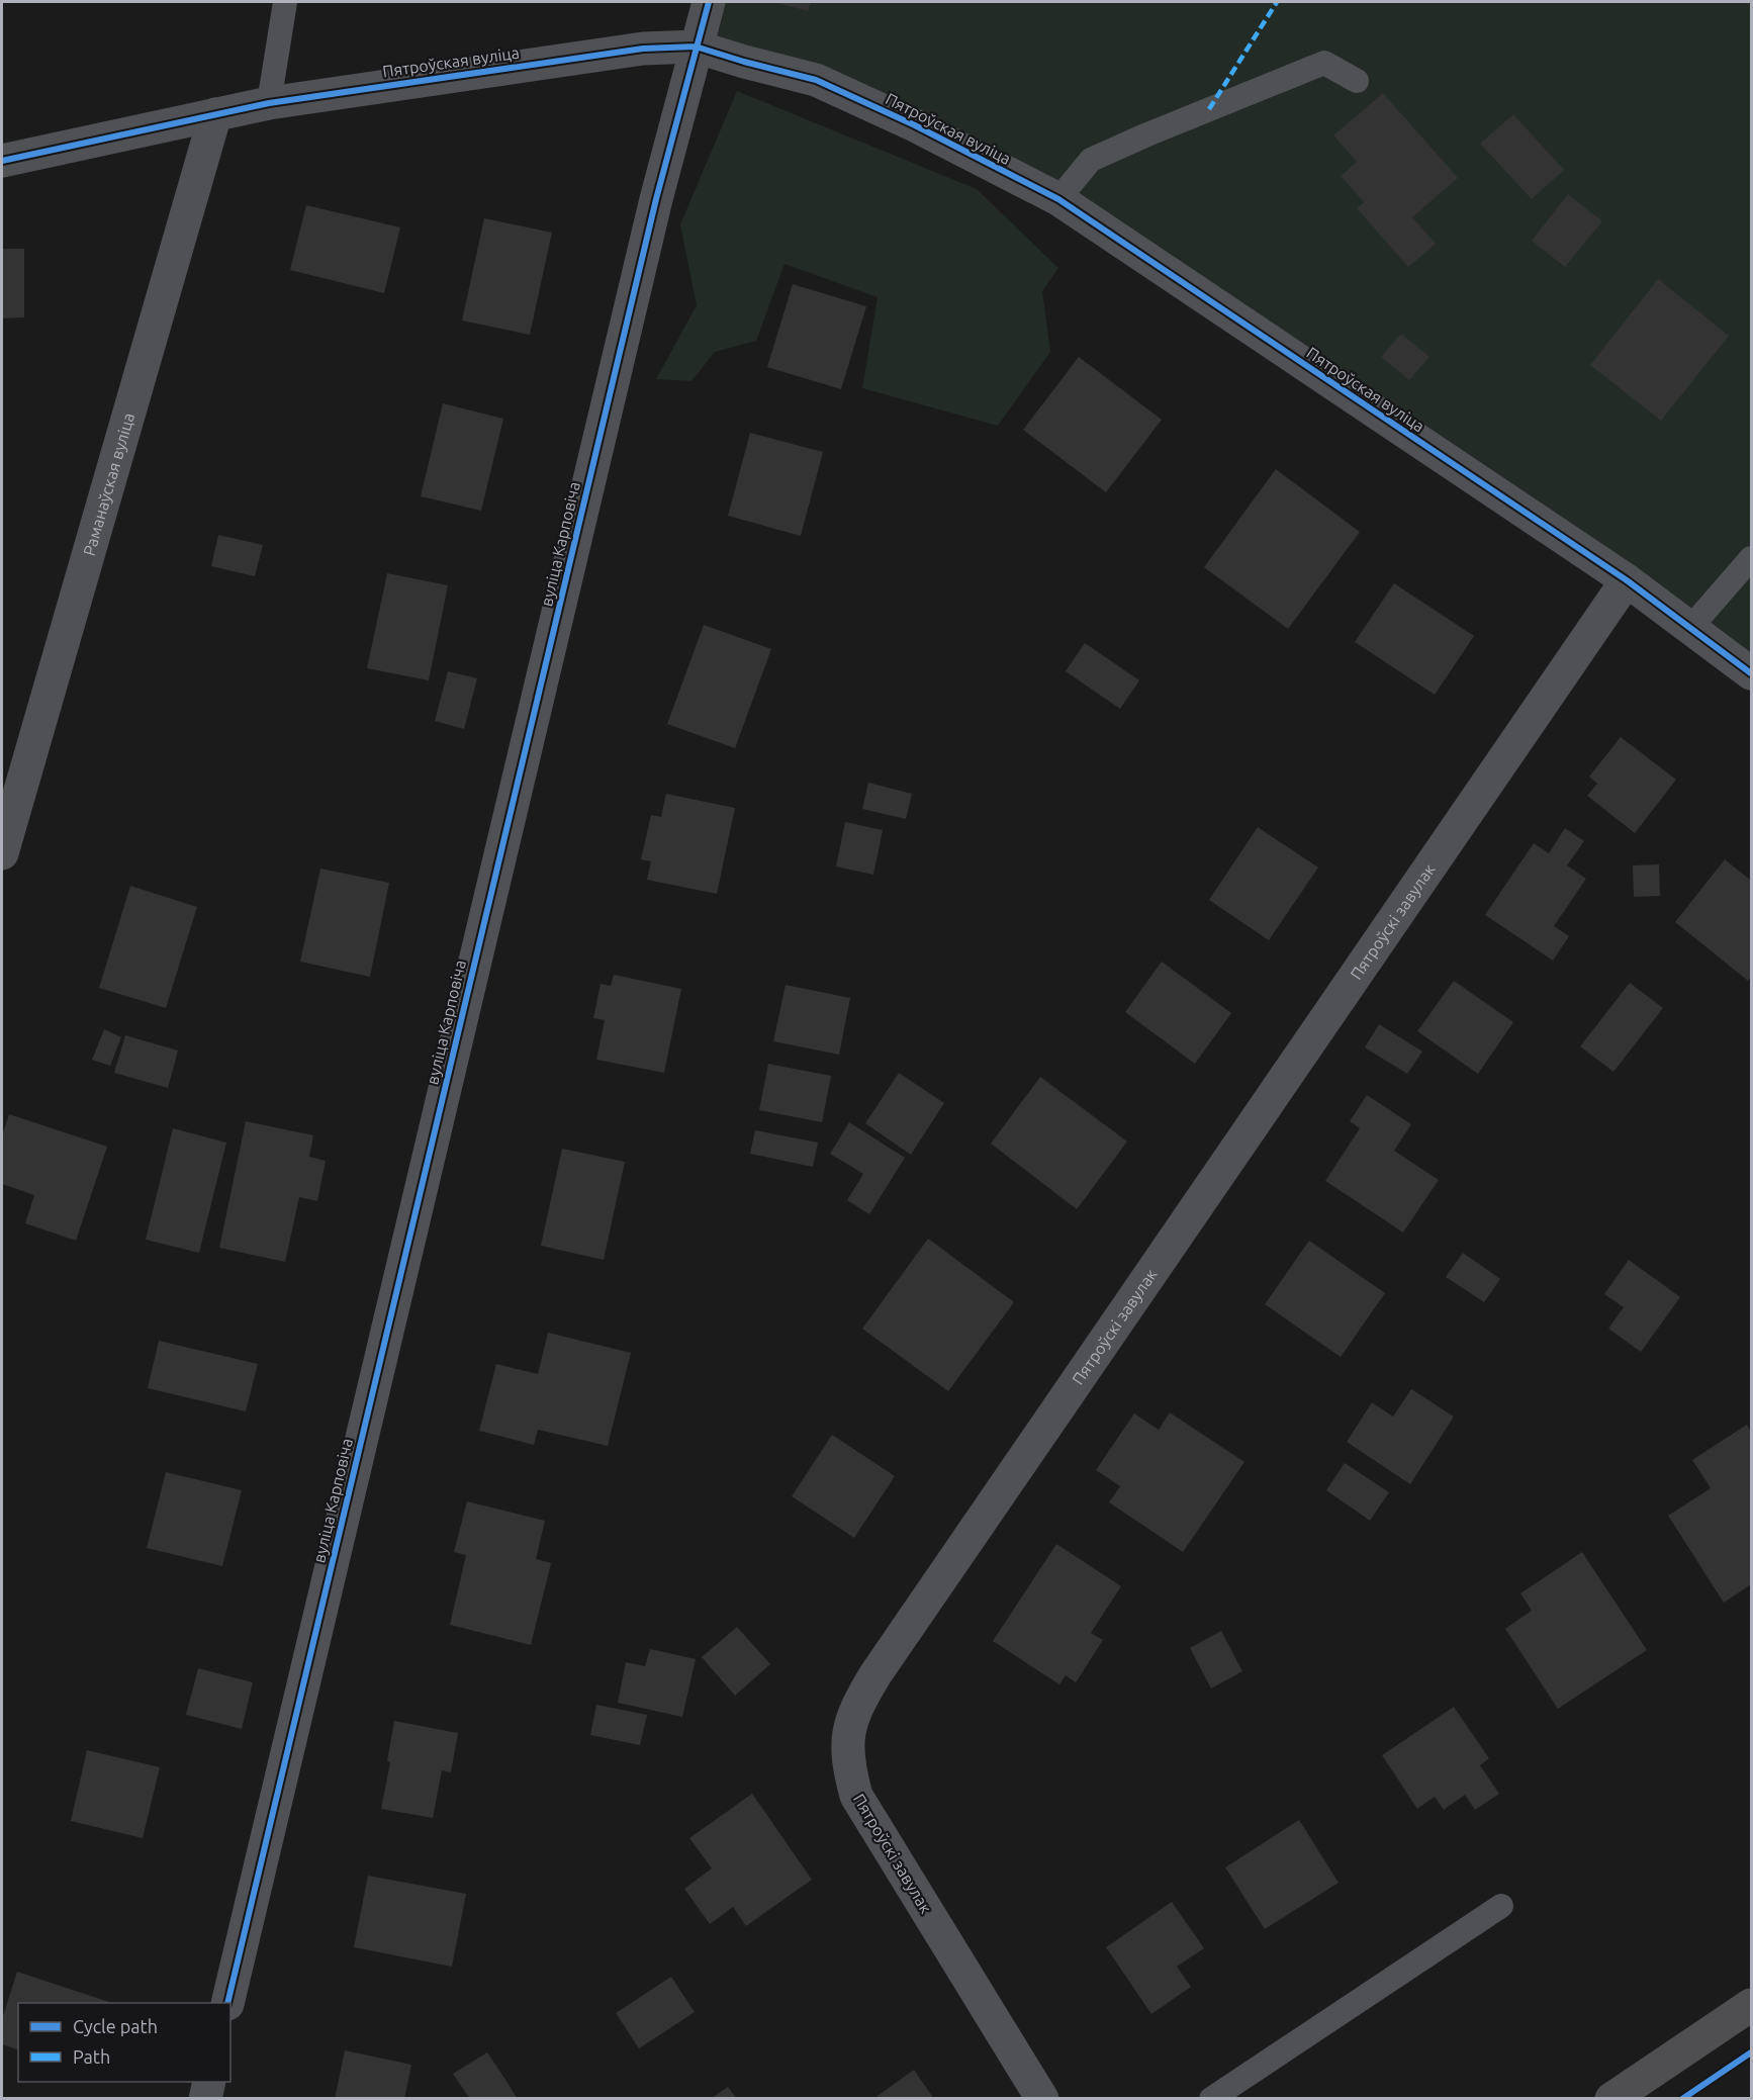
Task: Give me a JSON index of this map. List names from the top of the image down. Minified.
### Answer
{"streets":{"street":["Пятроўская вуліца","Раманаўская вуліца","вуліца Карповіча","Пятроўскі завулак"]},"crossings":[["Пятроўская вуліца","Раманаўская вуліца"],["Пятроўская вуліца","вуліца Карповіча"],["Пятроўская вуліца","Пятроўскі завулак"]],"legend":["Cycle path","Path"]}
